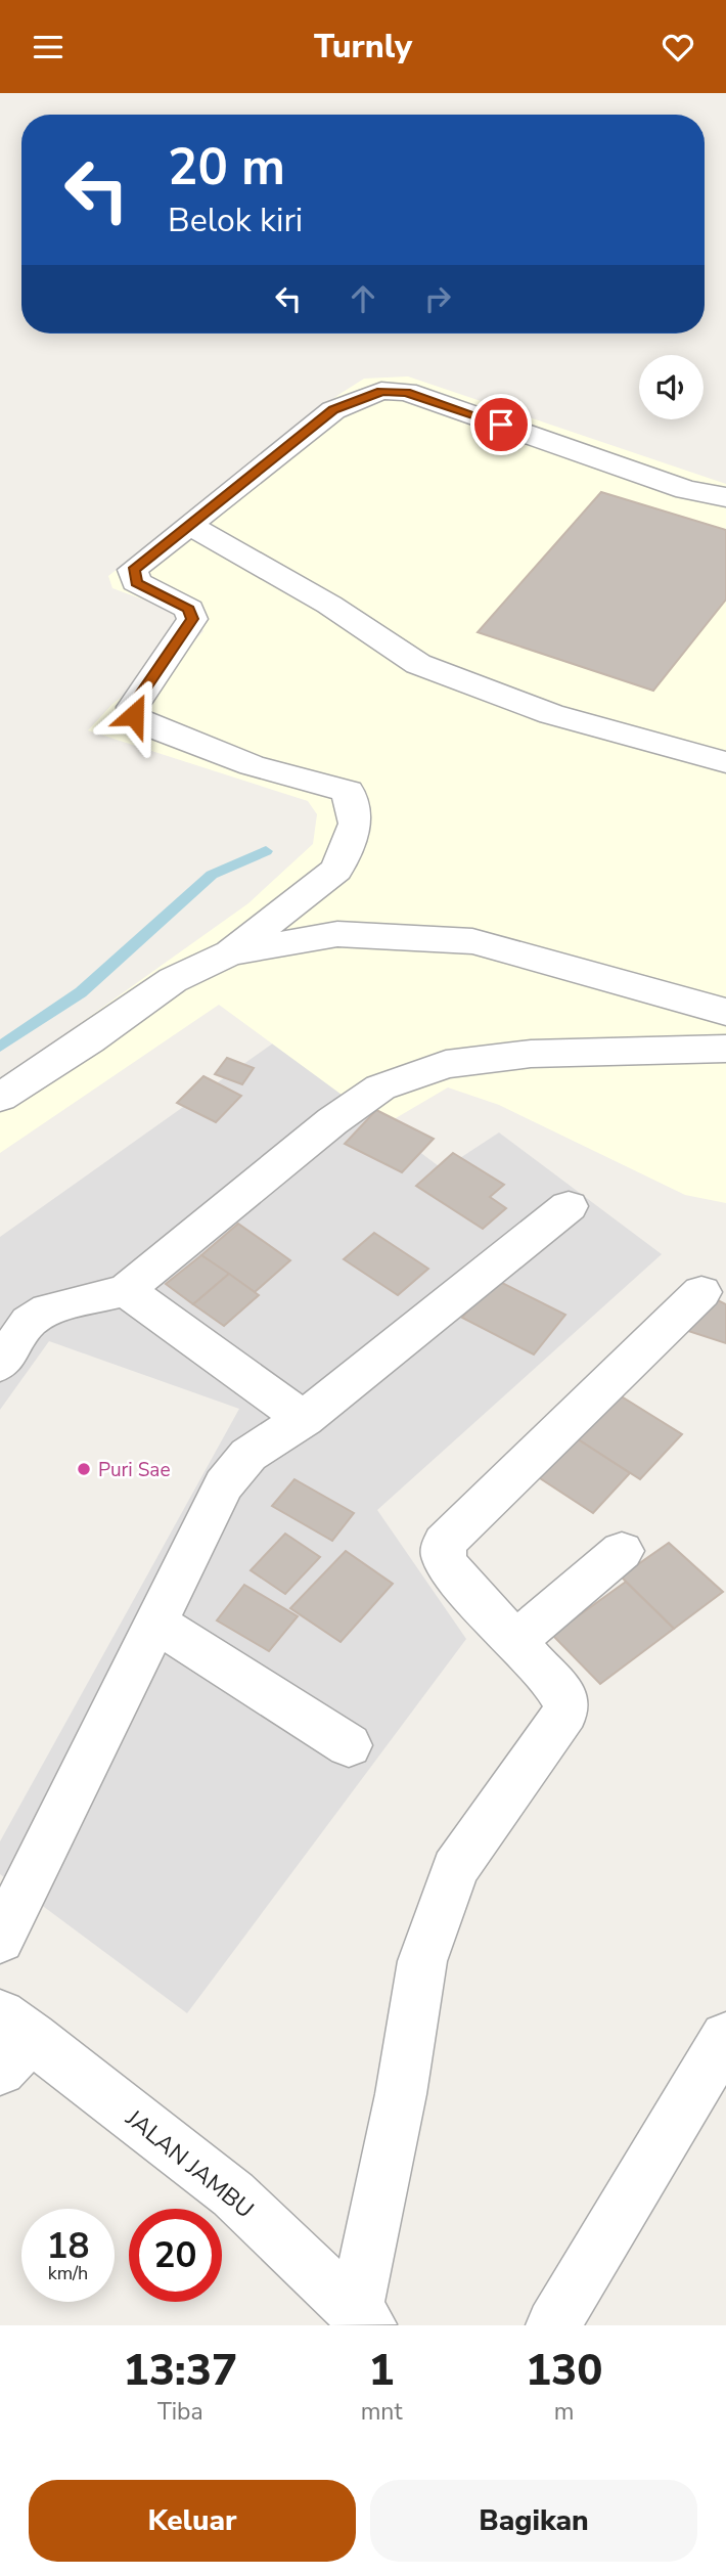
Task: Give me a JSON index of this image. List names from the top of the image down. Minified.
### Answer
{"streets":{"street":["JALAN JAMBU"]},"places":["Puri Sae"],"page":{"header":"Turnly","turn":["20 m","Belok kiri"],"speed":"18 km/h","limit":"20","eta":["13:37","Tiba","1","mnt","130","m"],"buttons":["Keluar","Bagikan"]}}
